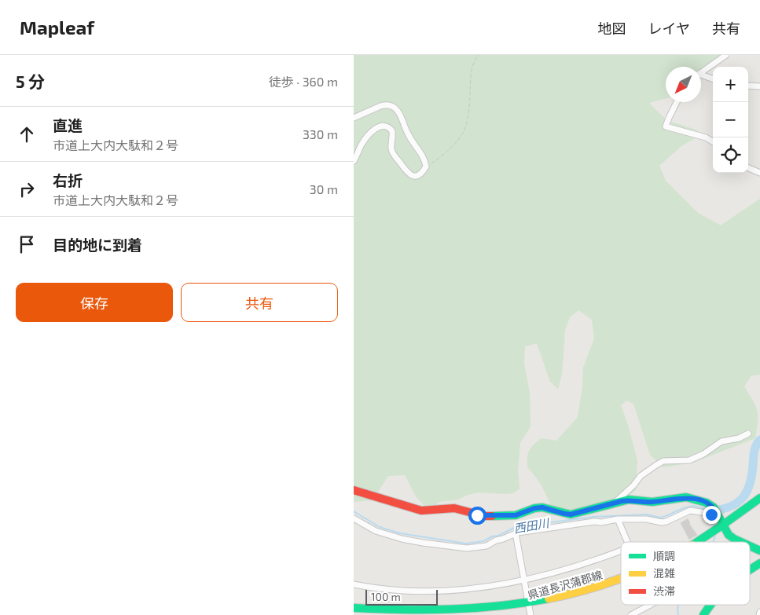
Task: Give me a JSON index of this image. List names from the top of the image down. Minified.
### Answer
{"streets":{"main road":["県道長沢蒲郡線"]},"water":["西田川"],"legend":["順調","混雑","渋滞"],"scale_bar":"100 m","north":"bottom left","page":{"header":"Mapleaf","nav":["地図","レイヤ","共有"],"heading":["5 分","徒歩 · 360 m"],"map_buttons":["+","−"],"list":[["直進","市道上大内大駄和２号","330 m"],["右折","市道上大内大駄和２号","30 m"],"目的地に到着"],"buttons":["保存","共有"],"scale":"100 m"}}
